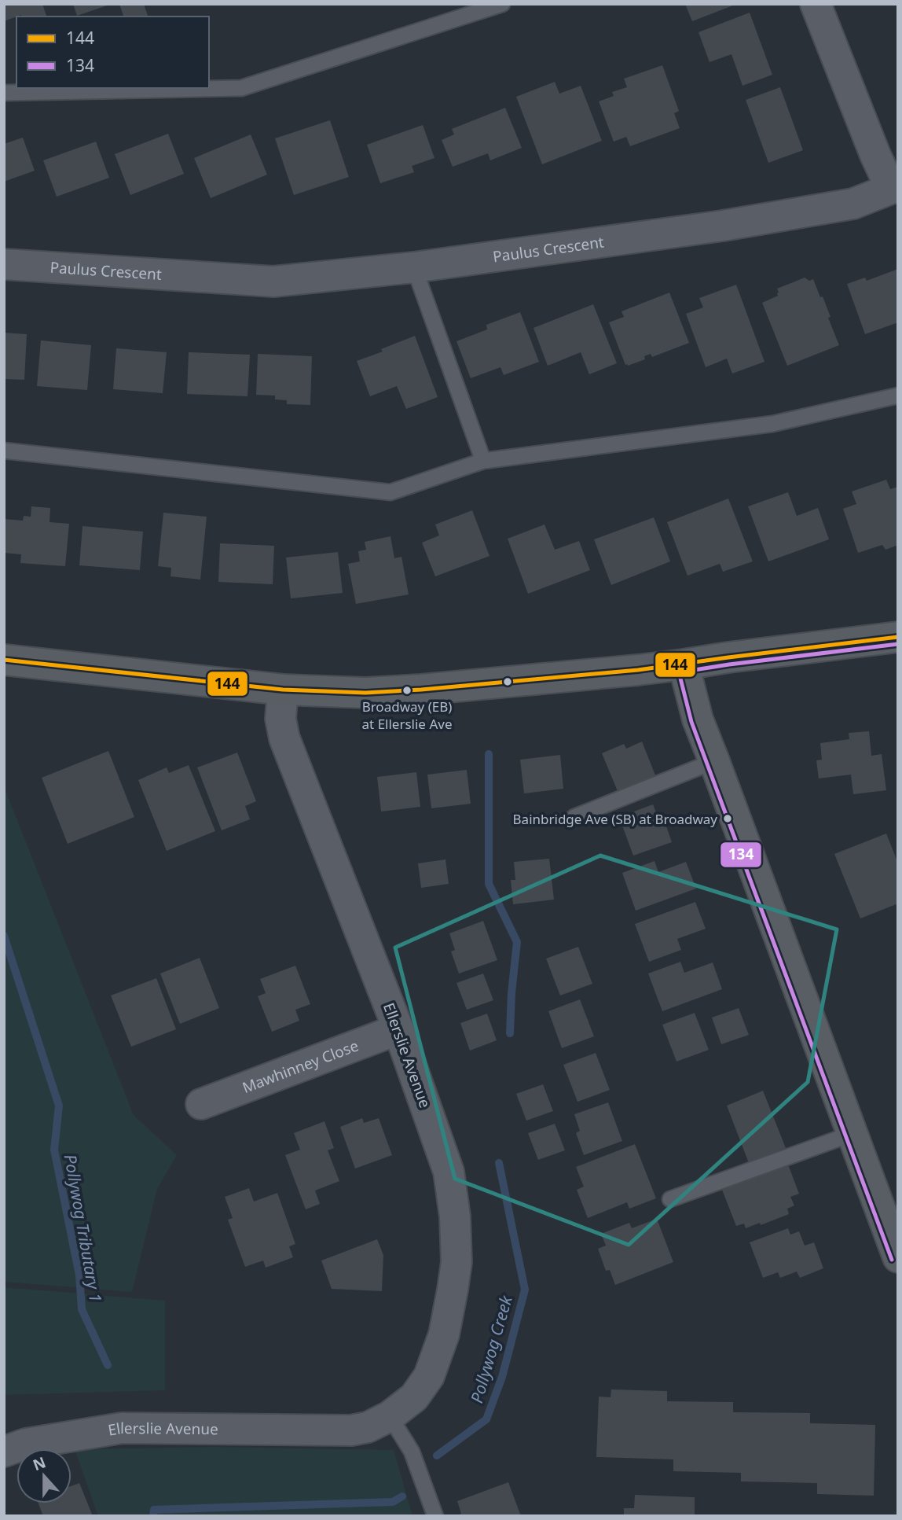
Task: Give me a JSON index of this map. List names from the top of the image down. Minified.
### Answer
{"streets":{"street":["Paulus Crescent","Ellerslie Avenue","Mawhinney Close"]},"crossings":[["Ellerslie Avenue","Mawhinney Close"]],"water":["Pollywog Tributary 1","Pollywog Creek"],"places":["Broadway (EB) at Ellerslie Ave","Bainbridge Ave (SB) at Broadway"],"lines":["transit line 144","transit line 134"],"legend":["144","134"],"north":"top"}
